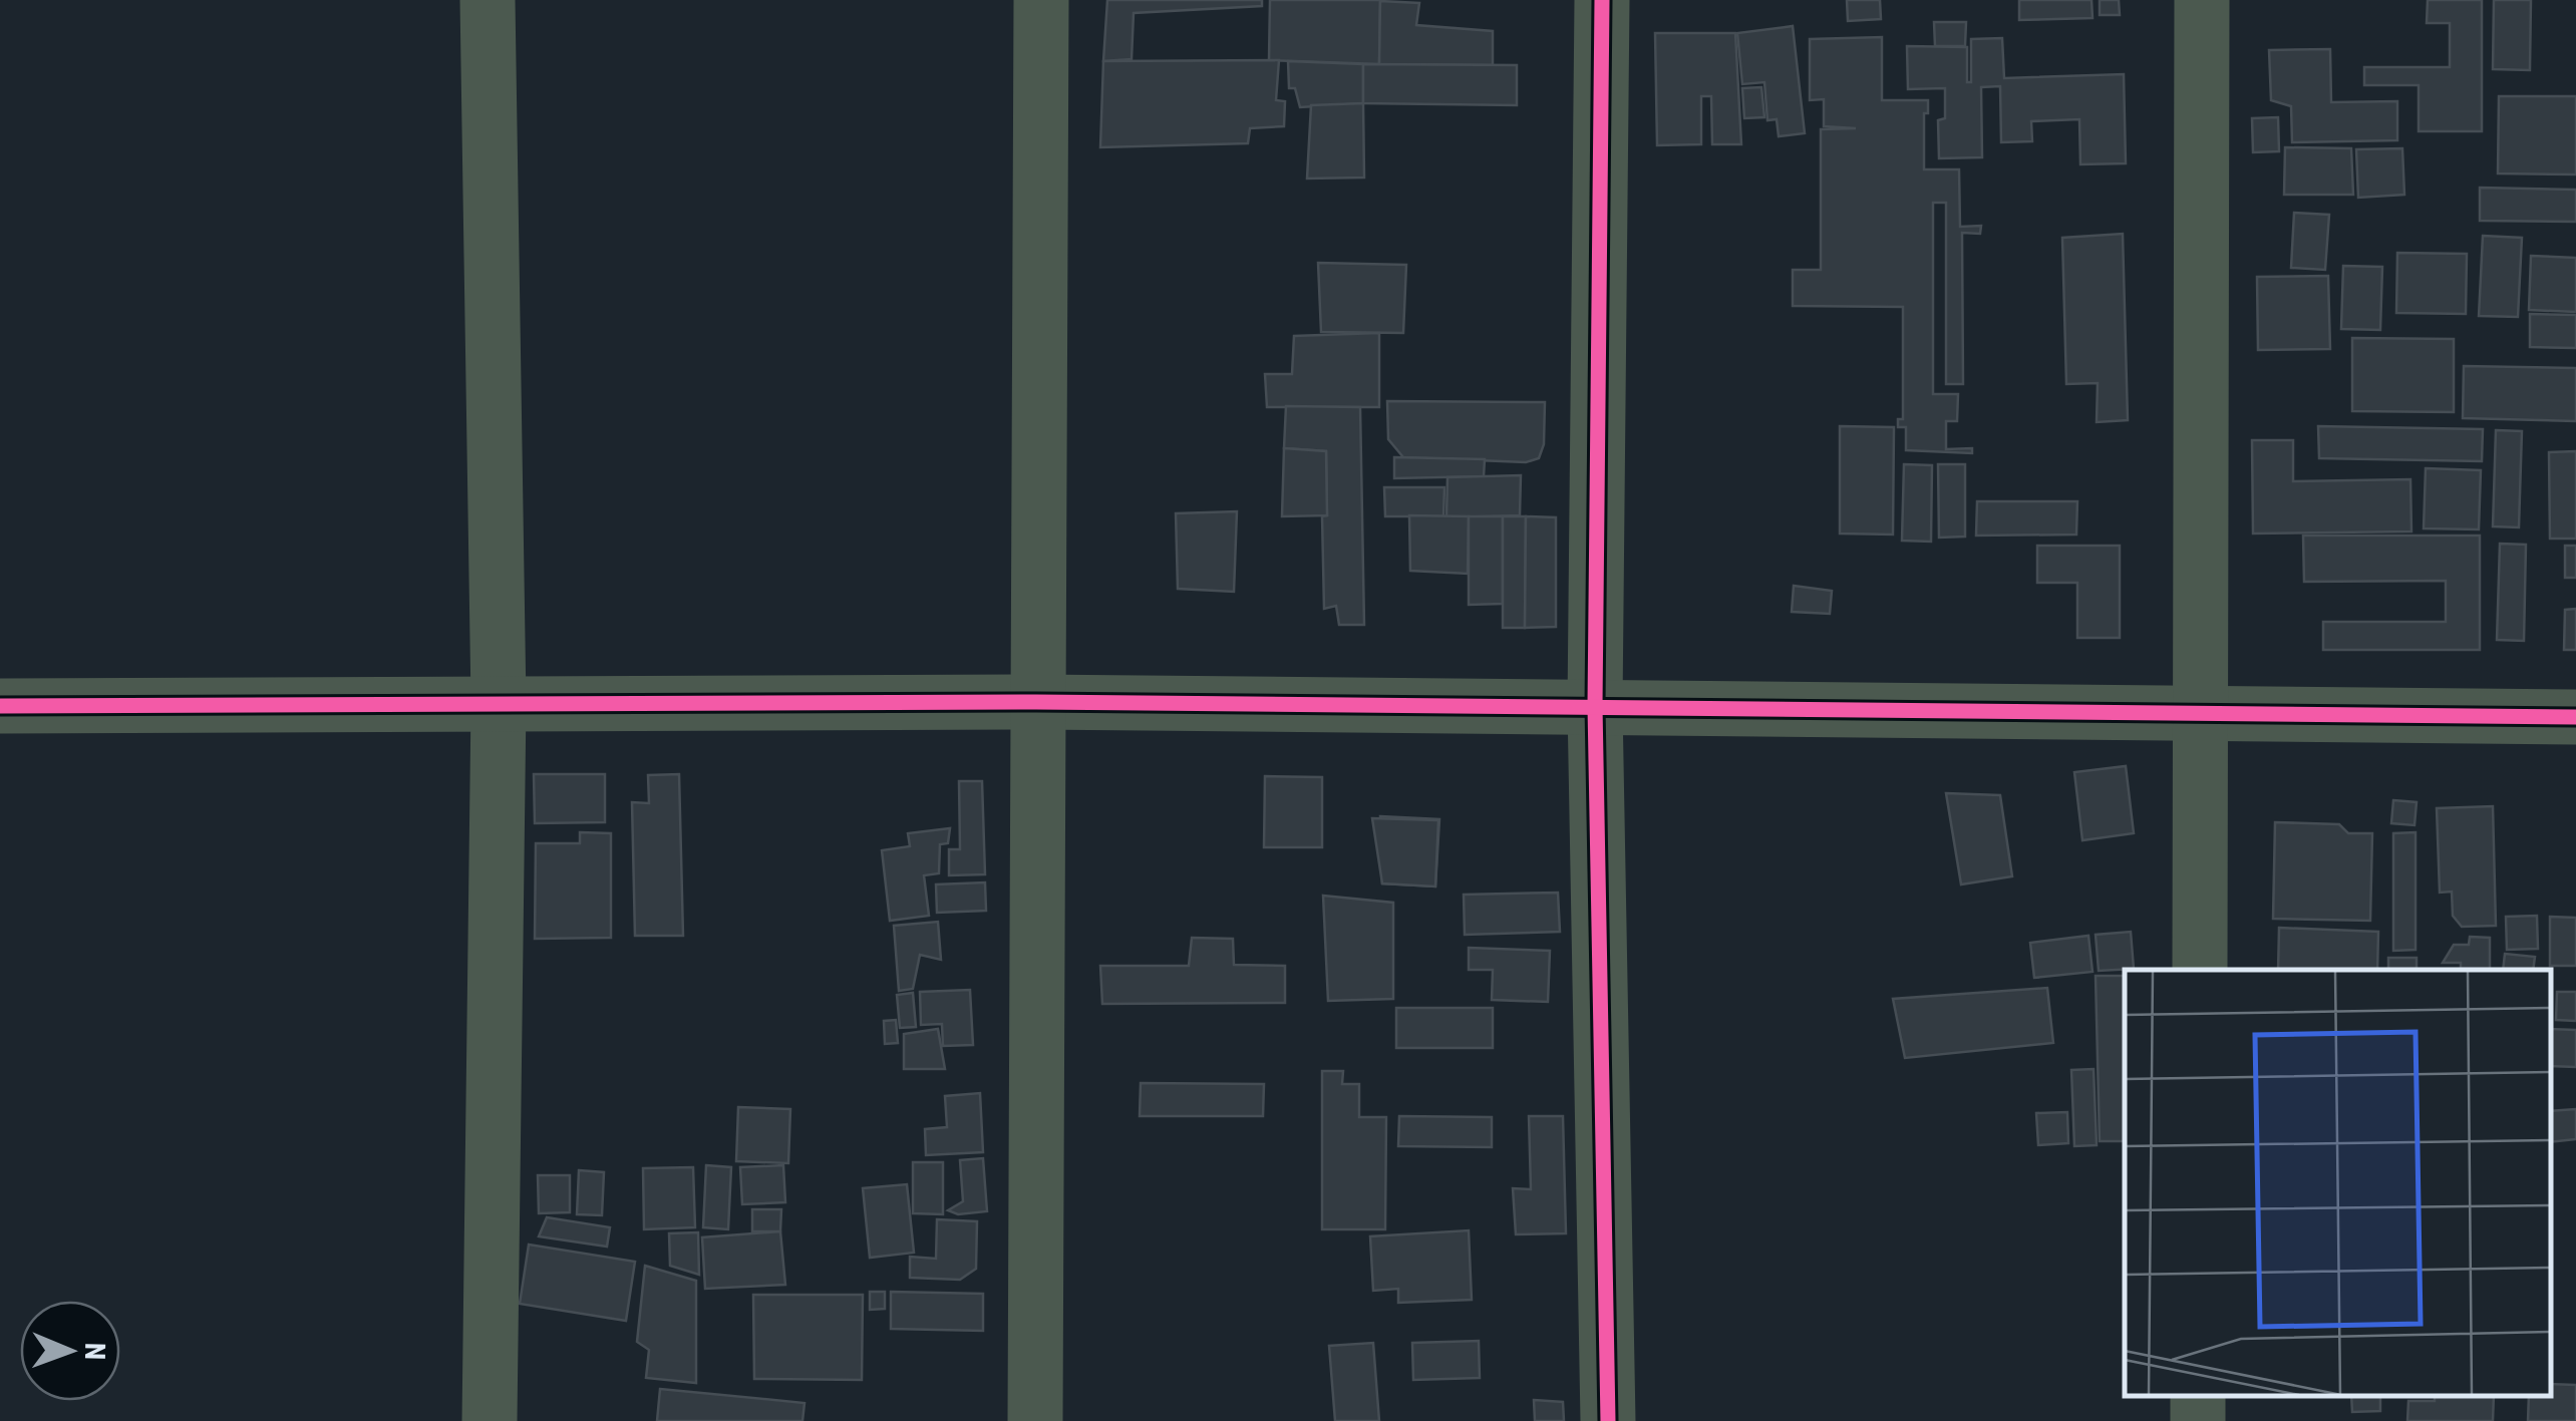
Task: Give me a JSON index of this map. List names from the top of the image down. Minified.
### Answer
{"north":"right"}
